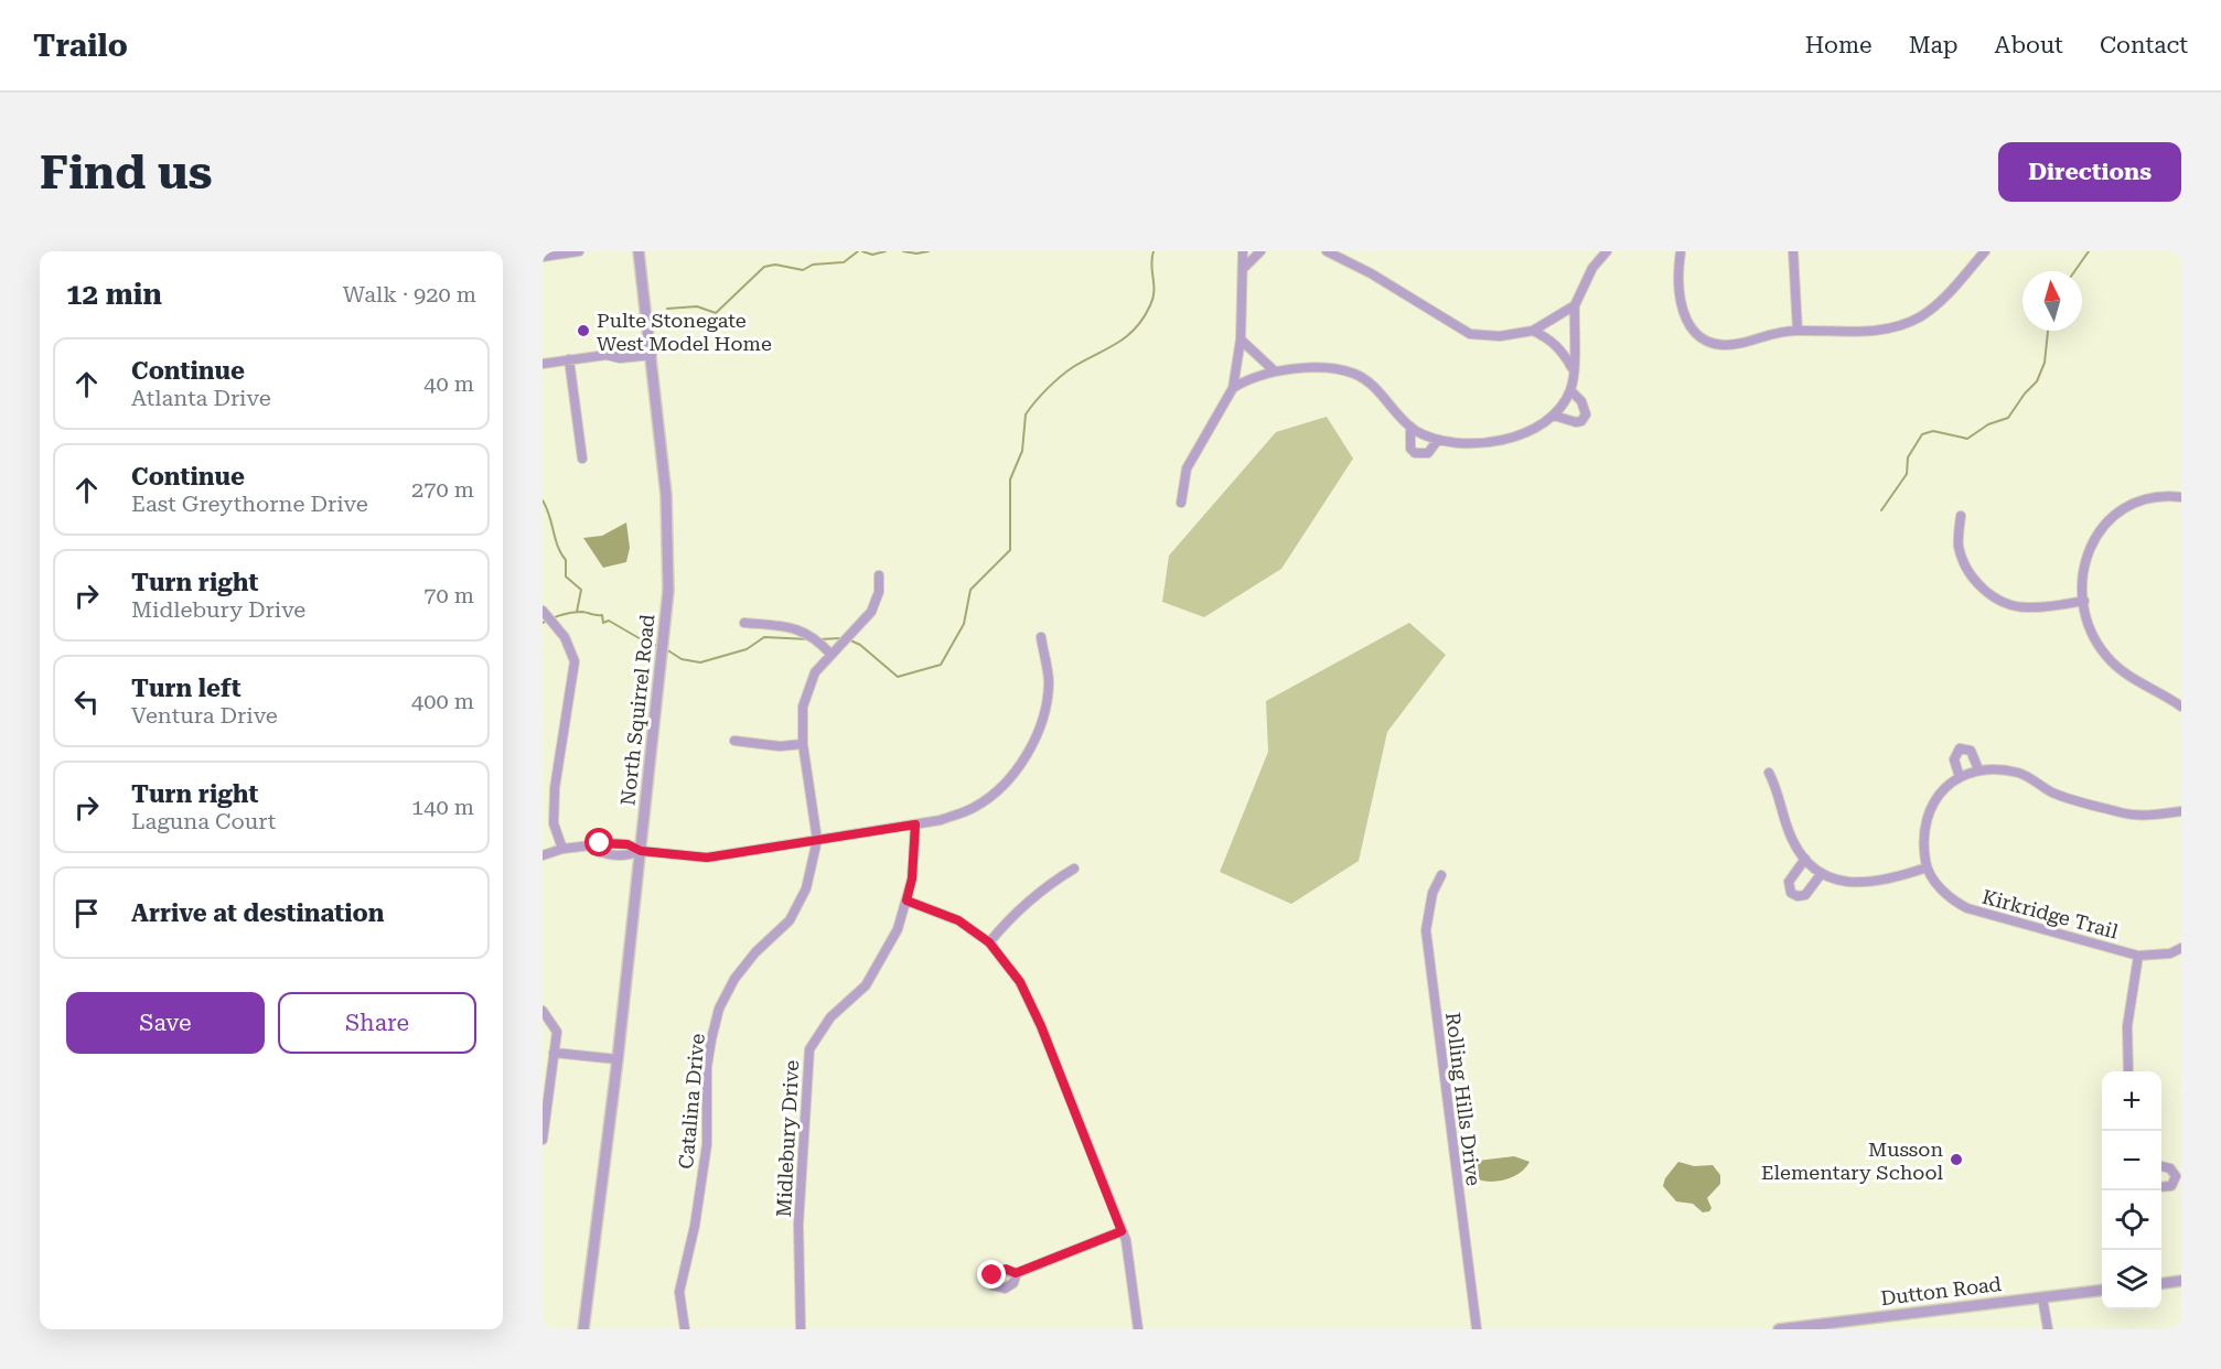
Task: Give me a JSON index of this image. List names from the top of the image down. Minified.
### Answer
{"streets":{"street":["North Squirrel Road","Kirkridge Trail","Rolling Hills Drive","Catalina Drive","Midlebury Drive","Dutton Road"]},"places":["Pulte Stonegate West Model Home","Musson Elementary School"],"north":"top","page":{"header":"Trailo","nav":["Home","Map","About","Contact"],"buttons":["Directions",["Save","Share"]],"title":"Find us","heading":["12 min","Walk · 920 m"],"list":[["Continue","Atlanta Drive","40 m"],["Continue","East Greythorne Drive","270 m"],["Turn right","Midlebury Drive","70 m"],["Turn left","Ventura Drive","400 m"],["Turn right","Laguna Court","140 m"],"Arrive at destination"],"map_buttons":["+","−"]}}
